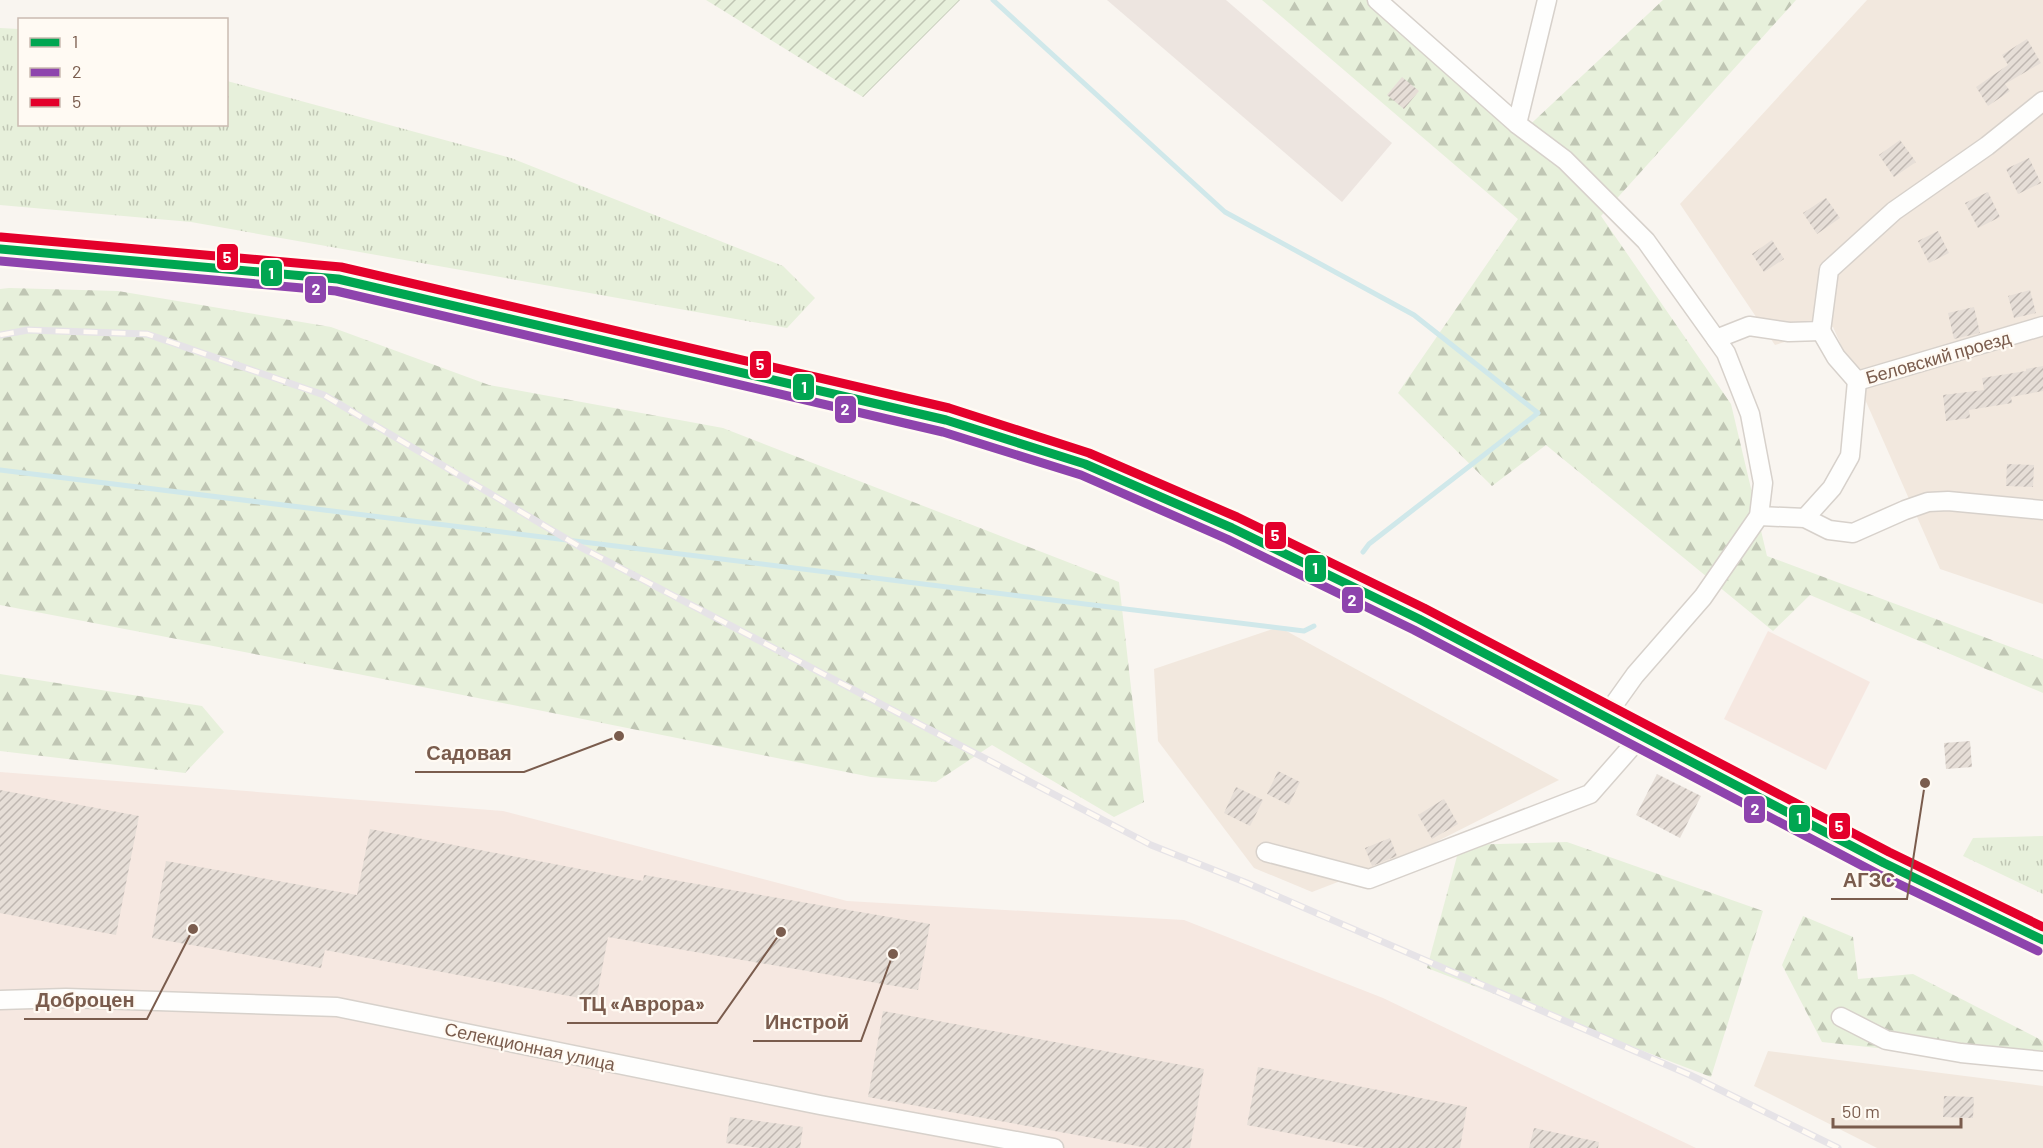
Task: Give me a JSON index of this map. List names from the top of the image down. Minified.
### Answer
{"streets":{"street":["Беловский проезд","Селекционная улица"]},"places":["Садовая","АГЗС","Доброцен","ТЦ «Аврора»","Инстрой"],"lines":["transit line 5","transit line 1","transit line 2"],"legend":["1","2","5"],"scale_bar":"50 m"}
